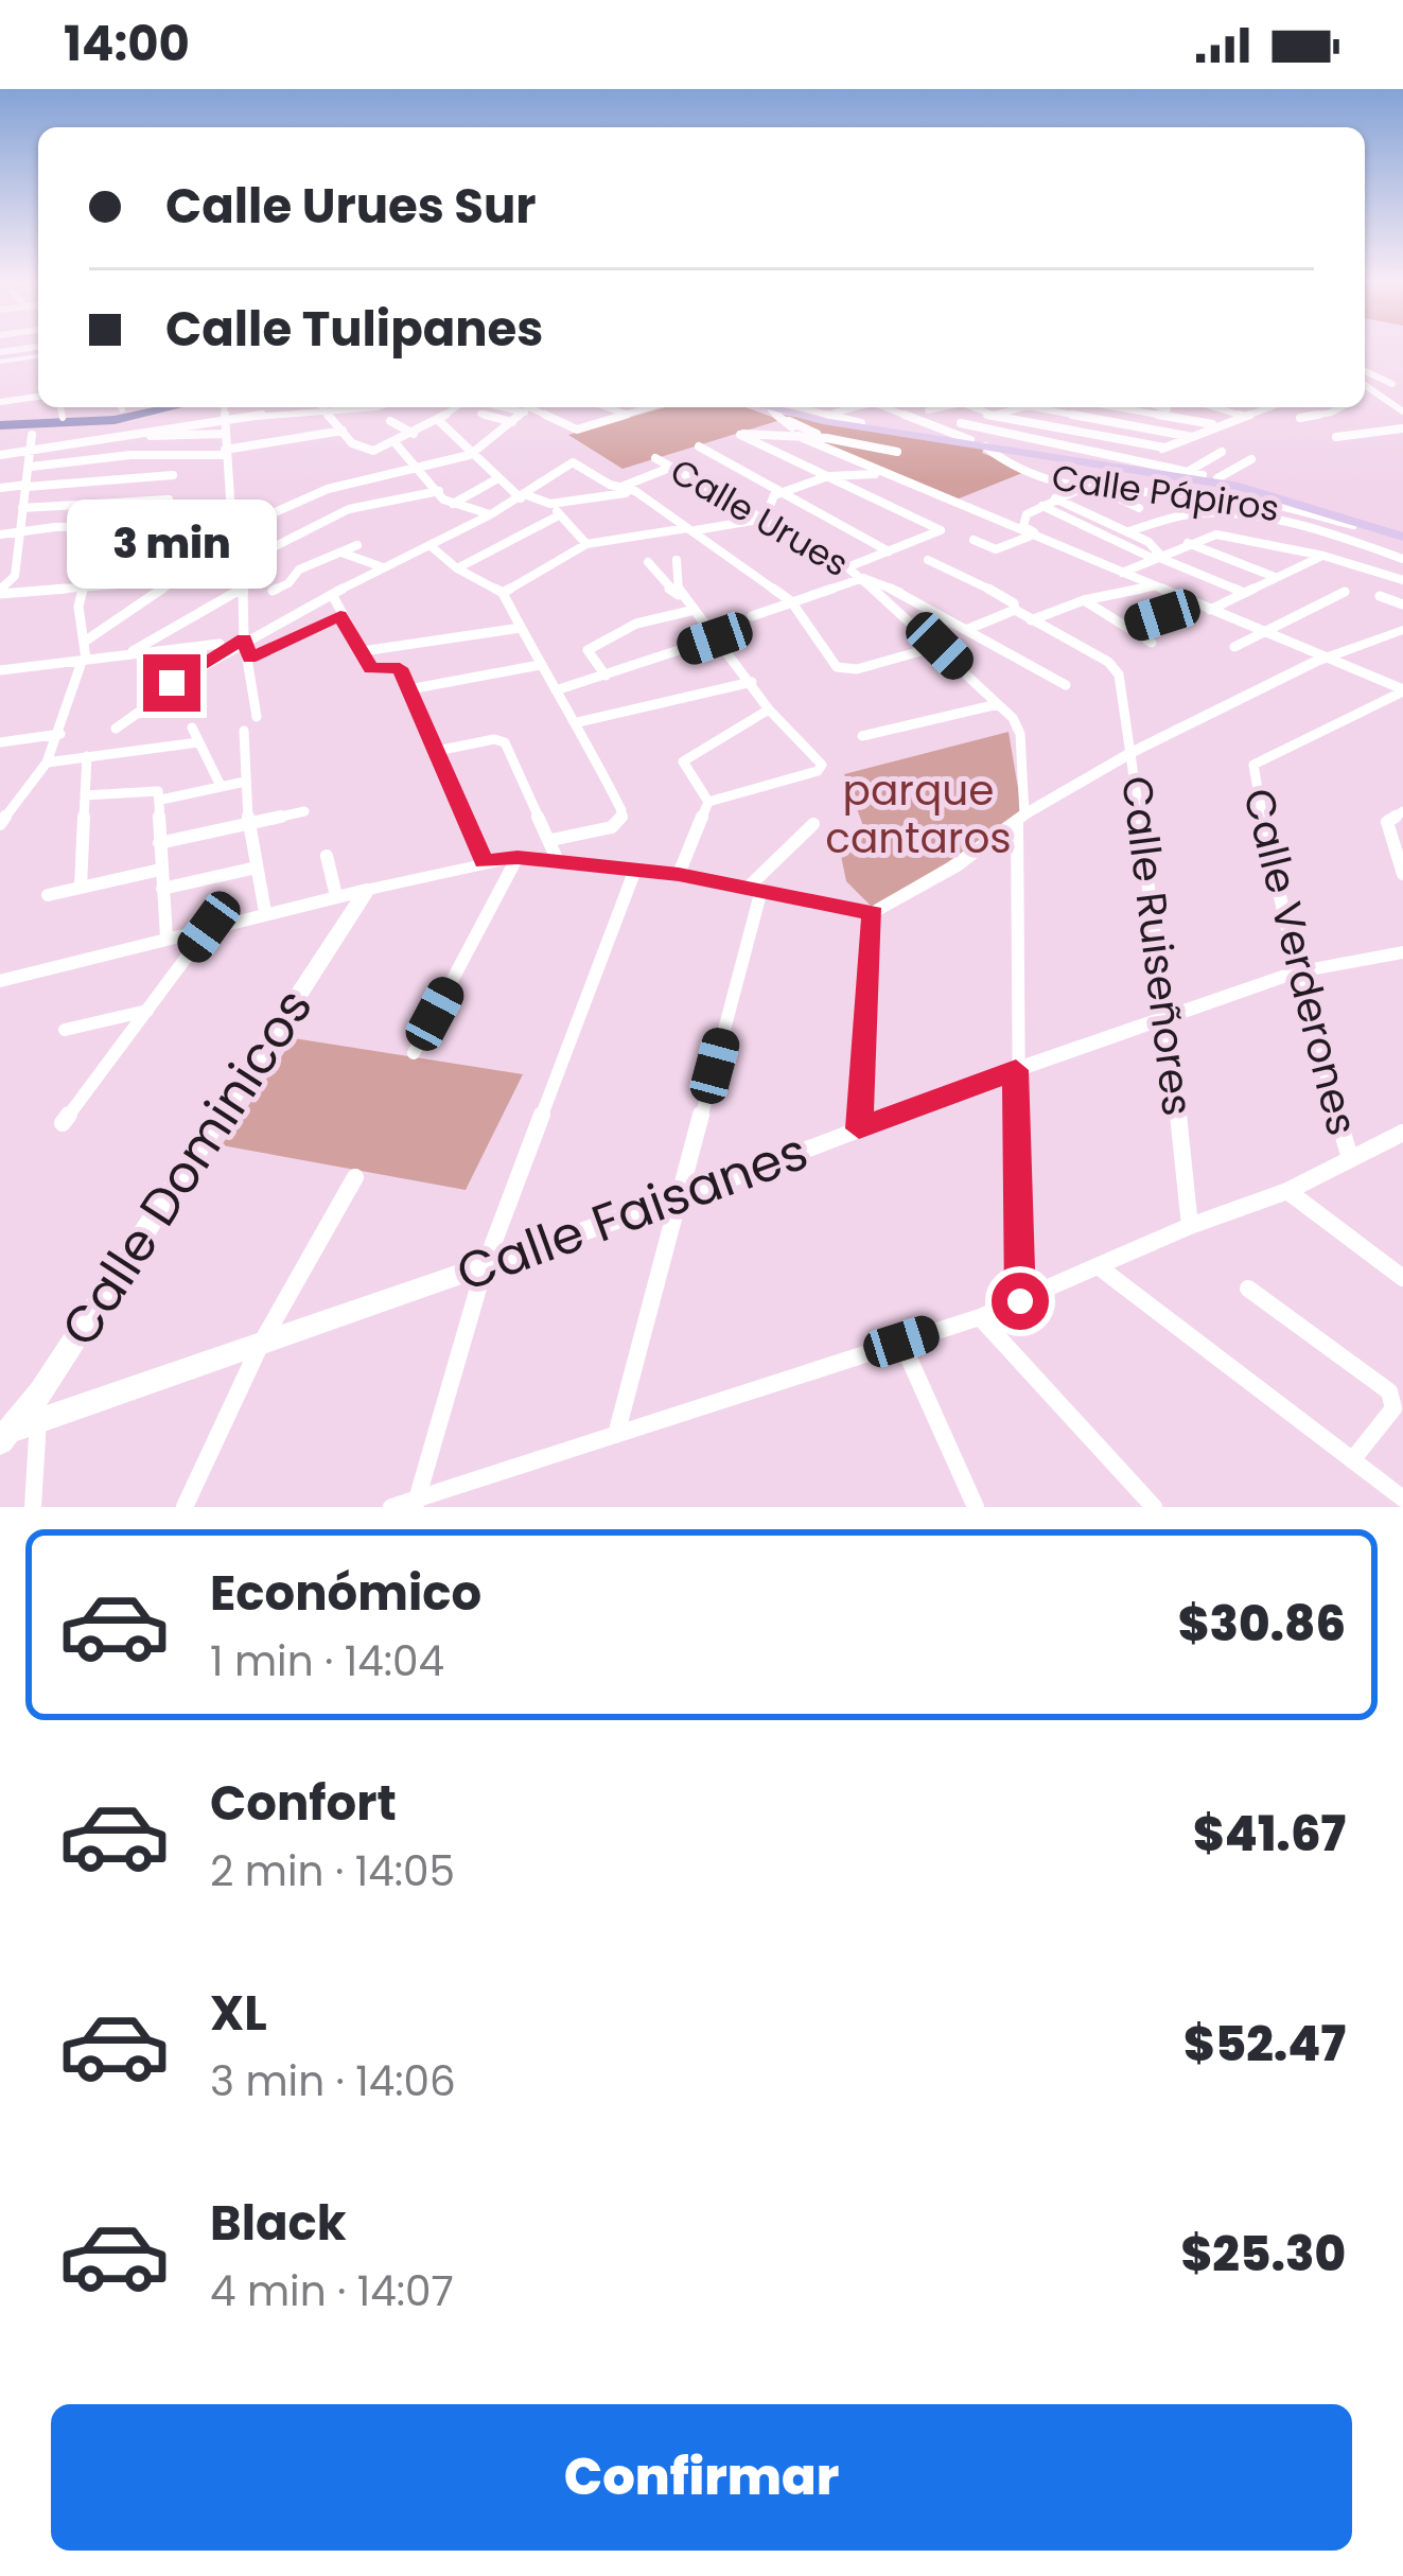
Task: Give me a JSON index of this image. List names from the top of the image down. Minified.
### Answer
{"streets":{"street":["Calle Pápiros","Calle Urues","Calle Ruiseñores","Calle Verderones","Calle Dominicos","Calle Faisanes"]},"crossings":[["Calle Urues","Calle Faisanes"],["Calle Ruiseñores","Calle Faisanes"],["Calle Verderones","Calle Faisanes"],["Calle Dominicos","Calle Faisanes"]],"parks":["parque cantaros"],"page":{"status":"14:00","banner":["Calle Urues Sur","Calle Tulipanes"],"bubble":"3 min","list":[{"name":"Económico","note":"1 min · 14:04","value":"$30.86"},{"name":"Confort","note":"2 min · 14:05","value":"$41.67"},{"name":"XL","note":"3 min · 14:06","value":"$52.47"},{"name":"Black","note":"4 min · 14:07","value":"$25.30"}],"buttons":"Confirmar"}}
